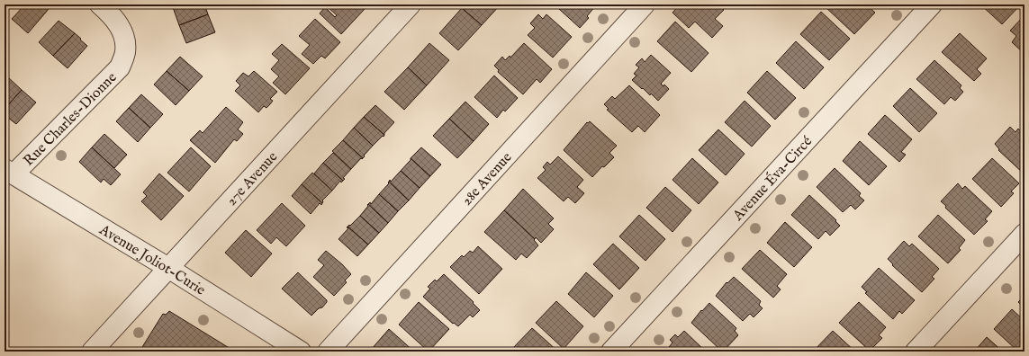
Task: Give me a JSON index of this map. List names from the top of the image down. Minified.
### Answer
{"streets":{"street":["Rue Charles-Dionne","27e Avenue","28e Avenue","Avenue Éva-Circé","Avenue Joliot-Curie"]},"crossings":[["Rue Charles-Dionne","Avenue Joliot-Curie"],["27e Avenue","Avenue Joliot-Curie"]]}
